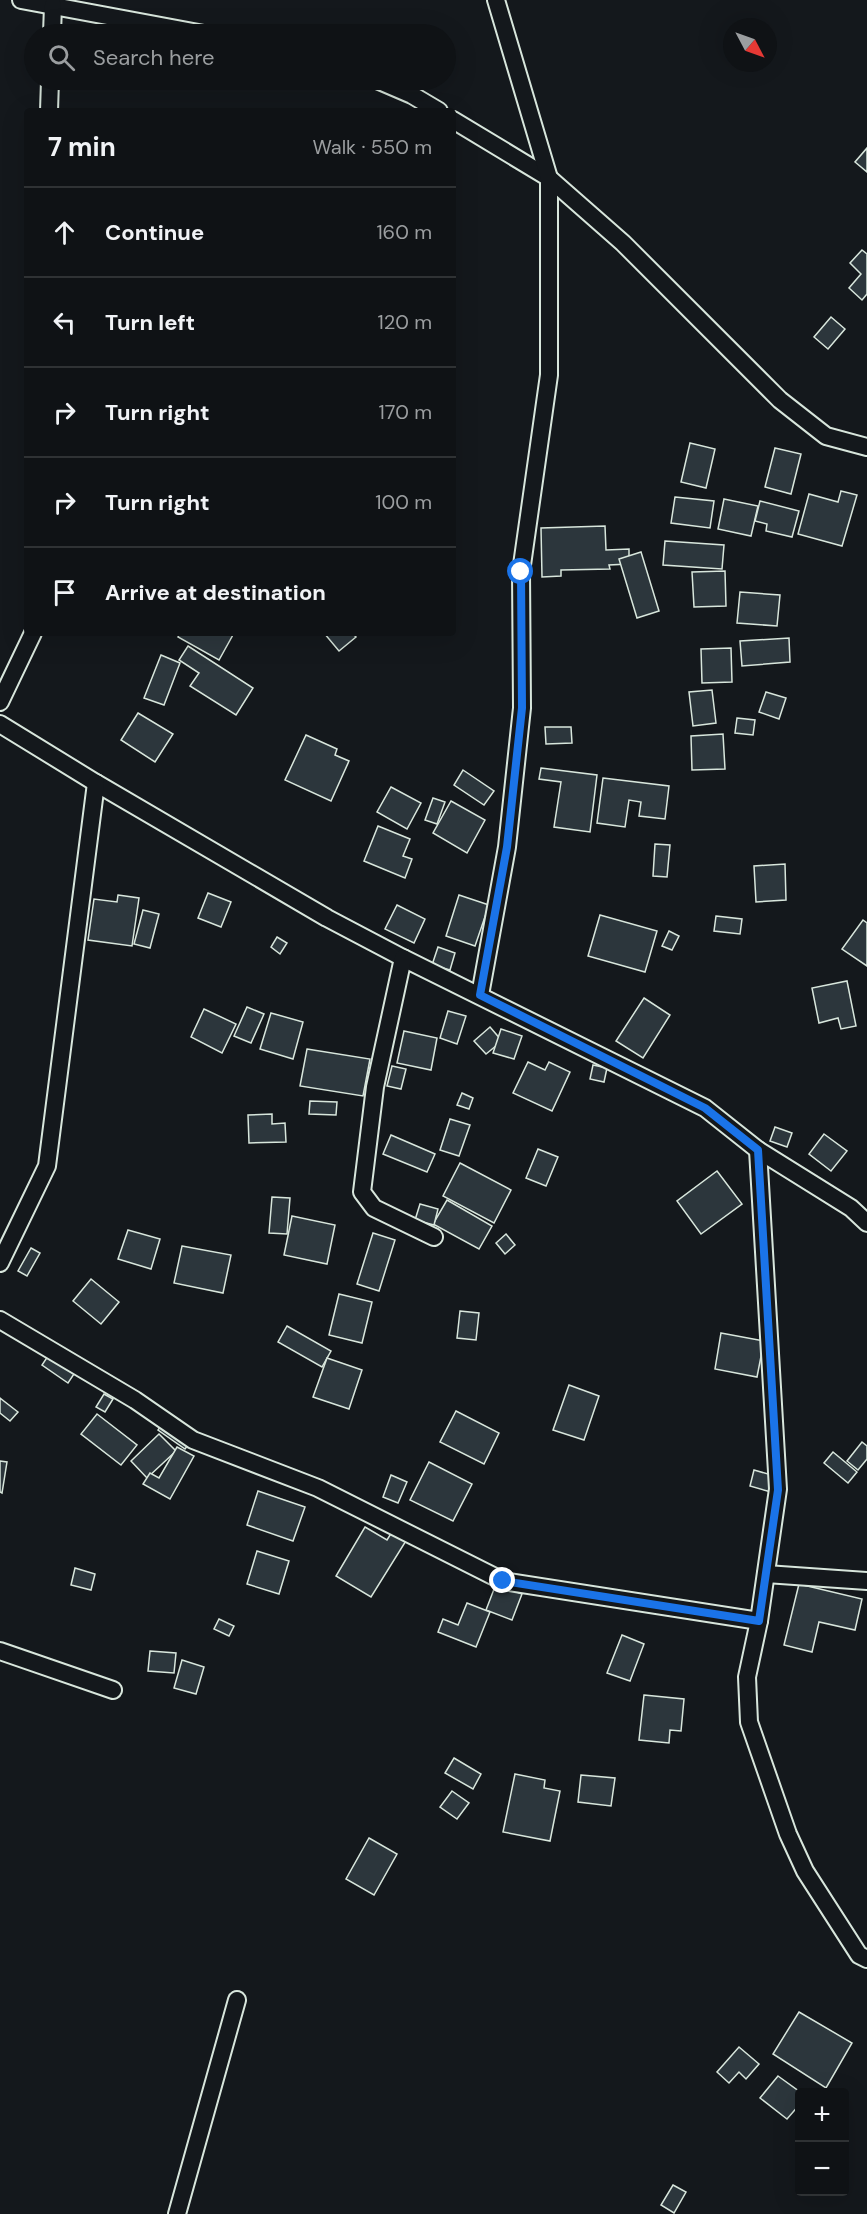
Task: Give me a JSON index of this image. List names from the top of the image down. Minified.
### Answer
{"north":"bottom right","page":{"search":"Search here","heading":["7 min","Walk · 550 m"],"list":[["Continue","160 m"],["Turn left","120 m"],["Turn right","170 m"],["Turn right","100 m"],"Arrive at destination"],"map_buttons":["+","−"]}}
